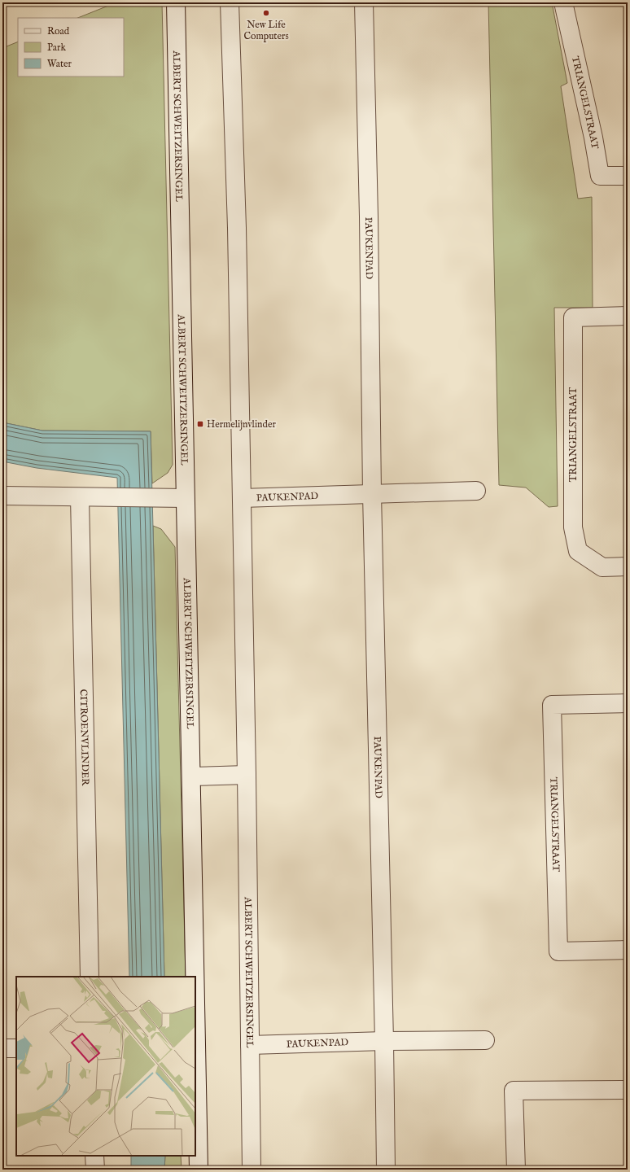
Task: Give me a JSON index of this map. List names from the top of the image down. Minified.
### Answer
{"streets":{"street":["TRIANGELSTRAAT","ALBERT SCHWEITZERSINGEL","PAUKENPAD","CITROENVLINDER"]},"crossings":[["ALBERT SCHWEITZERSINGEL","PAUKENPAD"]],"places":{"other":["New Life Computers"],"transit":["Hermelijnvlinder"]},"legend":["Road","Park","Water"]}
